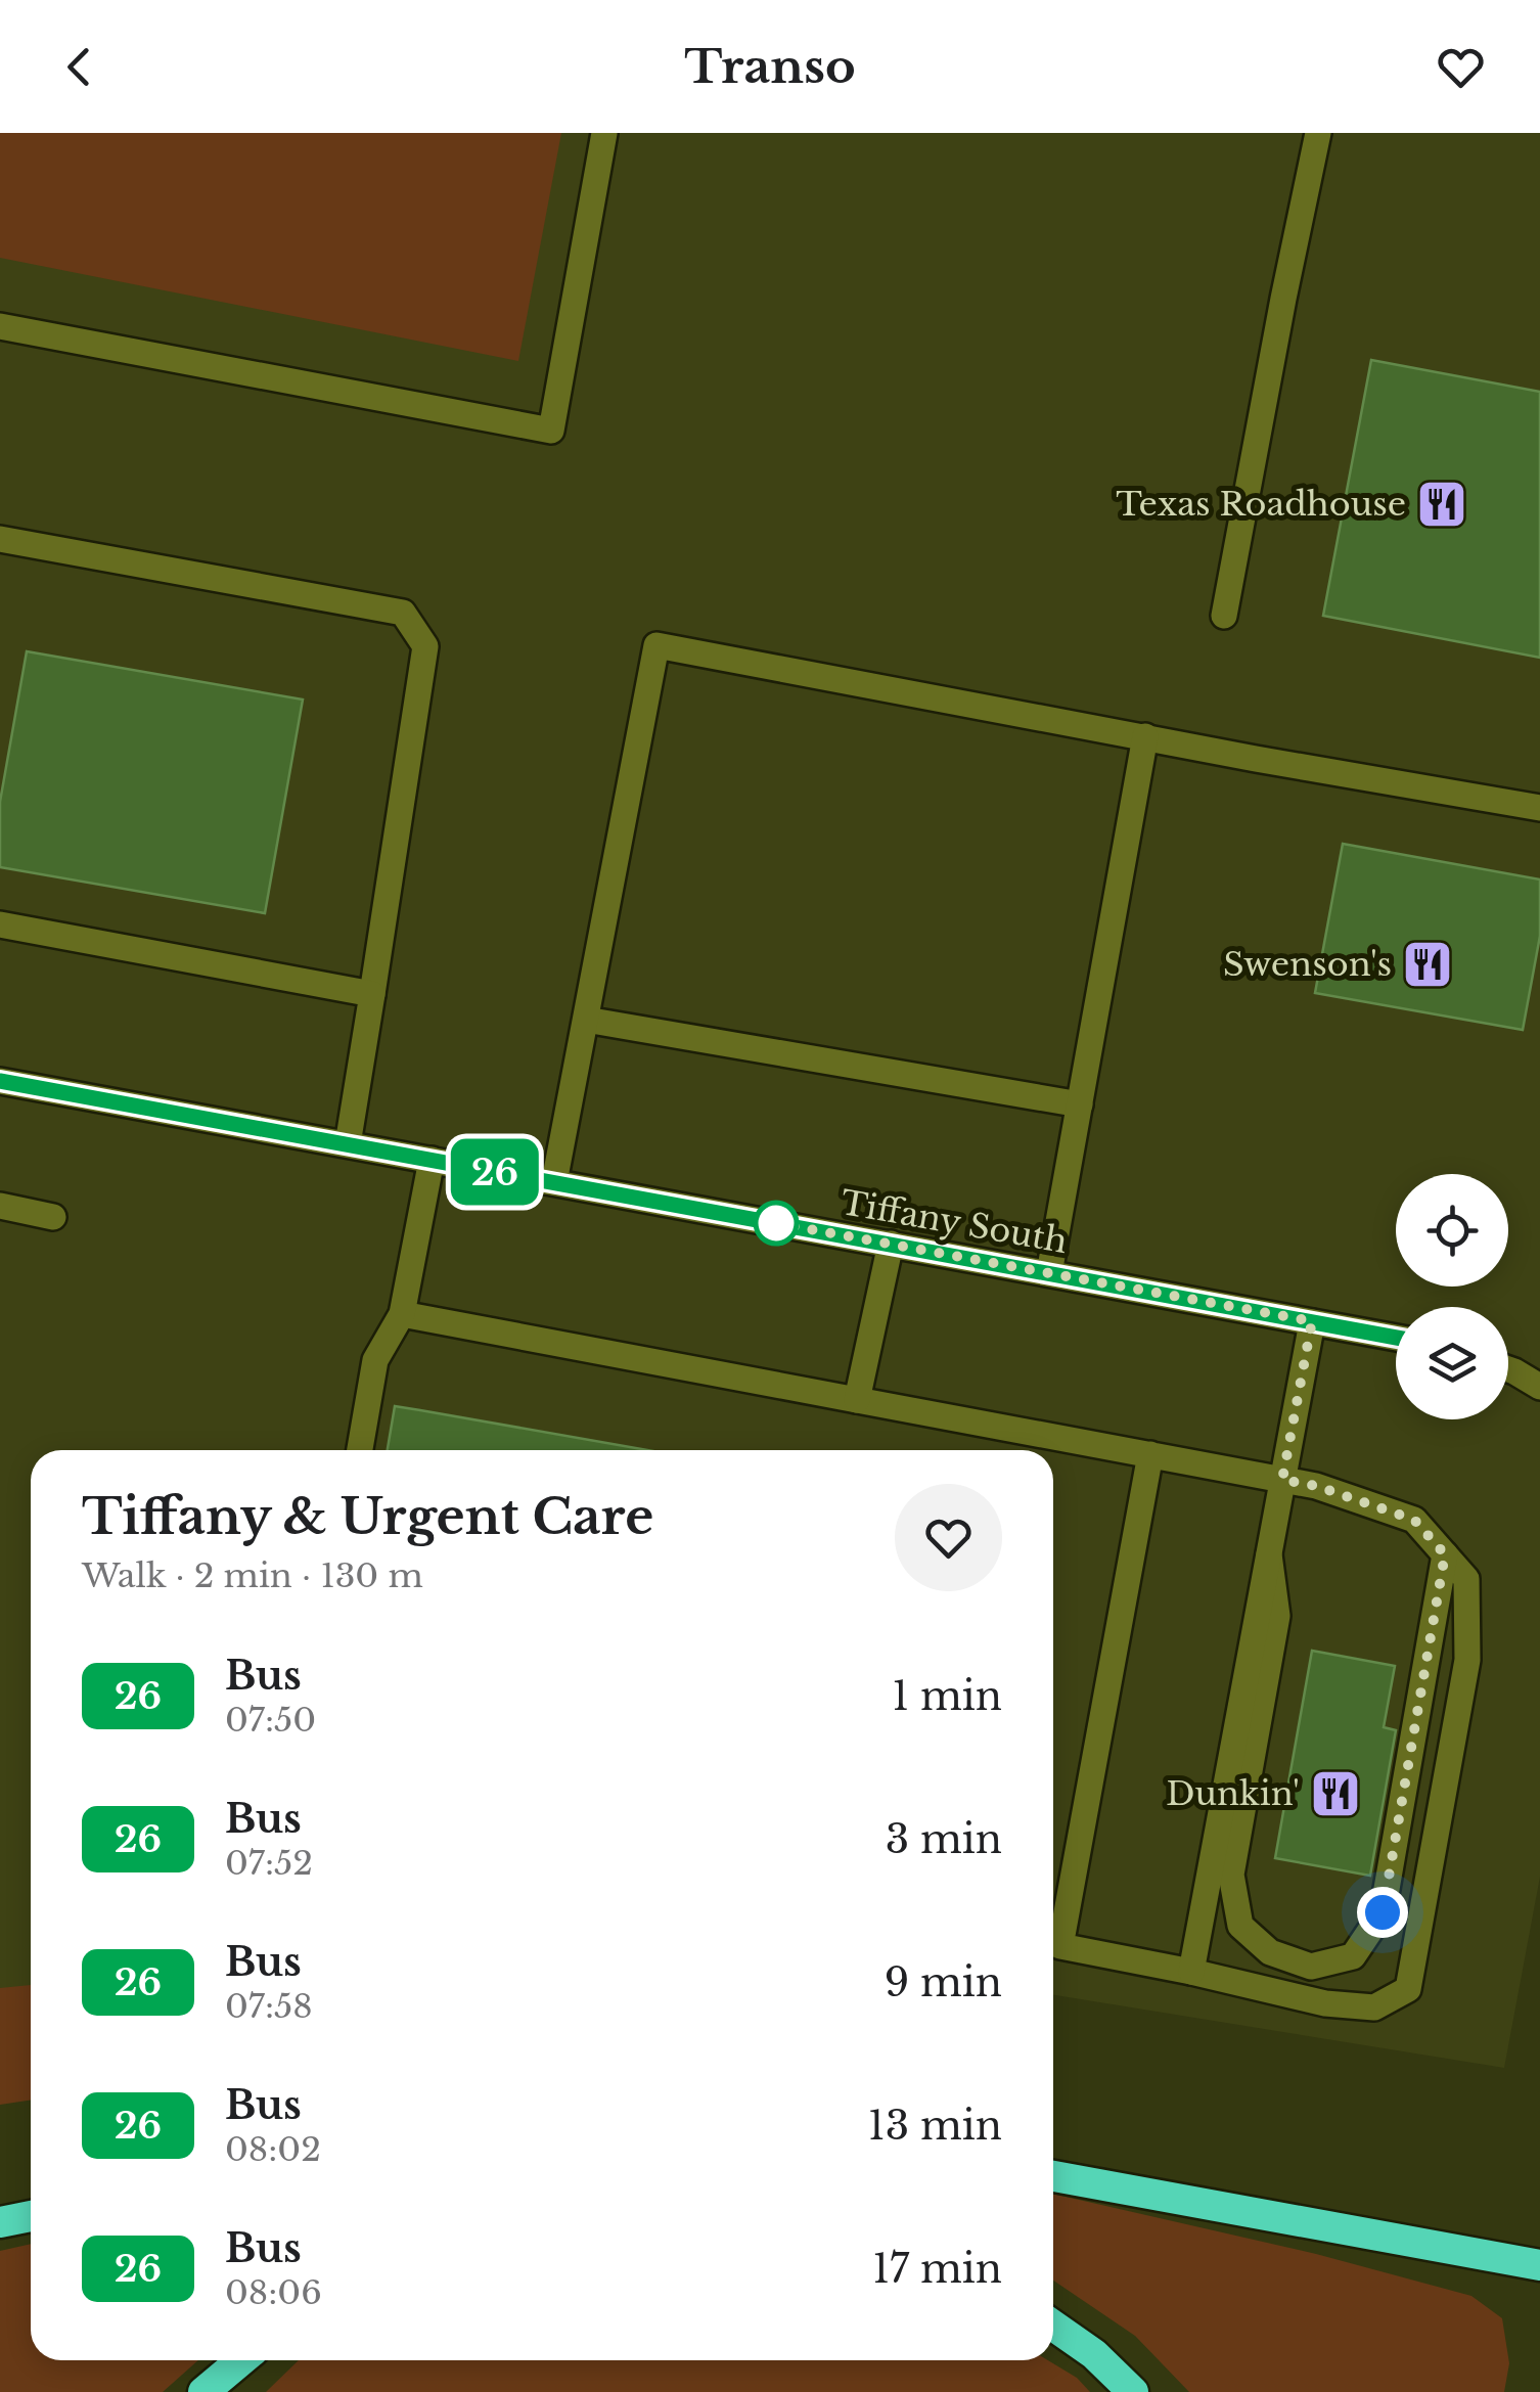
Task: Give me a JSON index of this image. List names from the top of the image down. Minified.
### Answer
{"streets":{"street":["Tiffany South"]},"places":{"restaurant":["Texas Roadhouse","Swenson's","Dunkin'"]},"lines":["bus line 26"],"page":{"header":"Transo","on_map":"26","heading":["Tiffany & Urgent Care","Walk · 2 min · 130 m"],"list":[{"mark":"26","name":"Bus","note":"07:50","value":"1 min"},{"mark":"26","name":"Bus","note":"07:52","value":"3 min"},{"mark":"26","name":"Bus","note":"07:58","value":"9 min"},{"mark":"26","name":"Bus","note":"08:02","value":"13 min"},{"mark":"26","name":"Bus","note":"08:06","value":"17 min"}]}}
